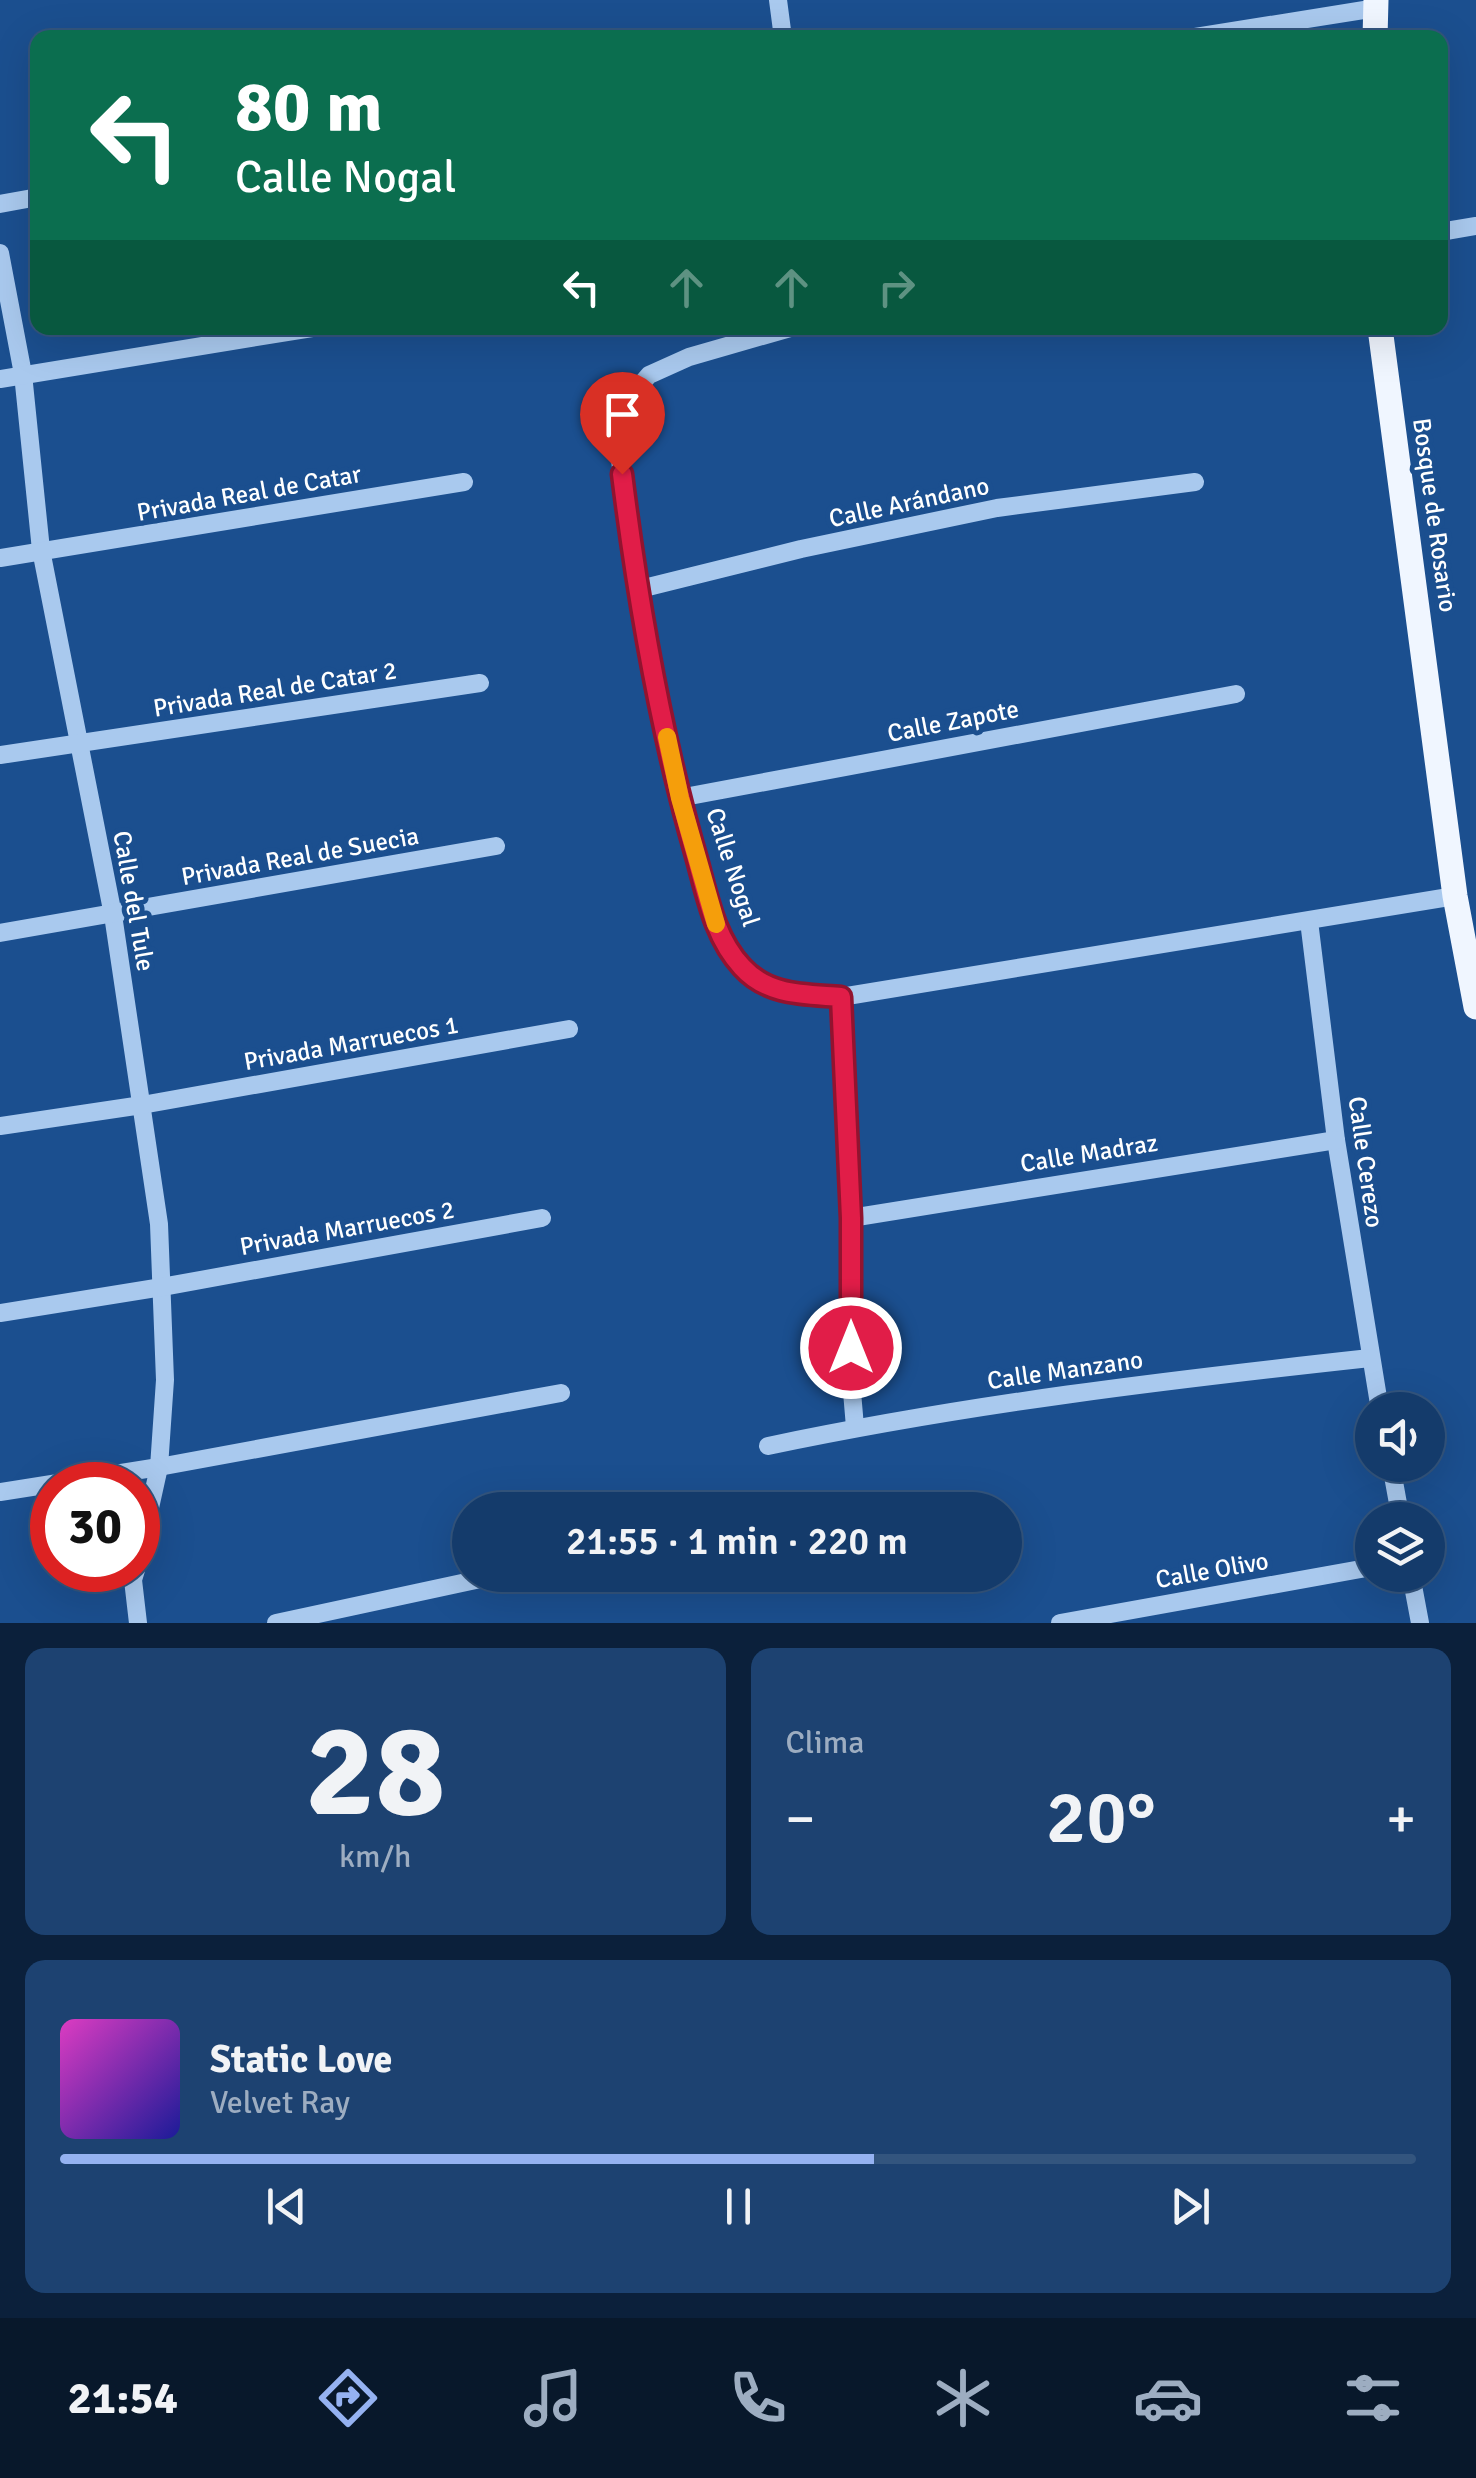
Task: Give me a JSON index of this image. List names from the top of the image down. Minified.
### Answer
{"streets":{"main road":["Bosque de Rosario"],"street":["Privada Real de Catar","Calle Arándano","Privada Real de Catar 2","Calle Zapote","Privada Real de Suecia","Calle Nogal","Calle del Tule","Privada Marruecos 1","Calle Madraz","Calle Cerezo","Privada Marruecos 2","Calle Manzano","Calle Olivo"]},"crossings":[["Privada Real de Catar","Calle del Tule"],["Calle Arándano","Calle Nogal"],["Bosque de Rosario","Calle Nogal"],["Privada Real de Catar 2","Calle del Tule"],["Calle Zapote","Calle Nogal"],["Privada Real de Suecia","Calle del Tule"],["Calle Nogal","Calle Cerezo"],["Calle del Tule","Privada Marruecos 1"],["Calle del Tule","Privada Marruecos 2"],["Calle Madraz","Calle Cerezo"],["Calle Cerezo","Calle Manzano"]],"page":{"turn":["80 m","Calle Nogal"],"limit":"30","trip":"21:55 · 1 min · 220 m","tile":[["28","km/h"],"Clima"],"heat":["−","20°","+"],"song":["Static Love","Velvet Ray"],"tabs":"21:54"}}
